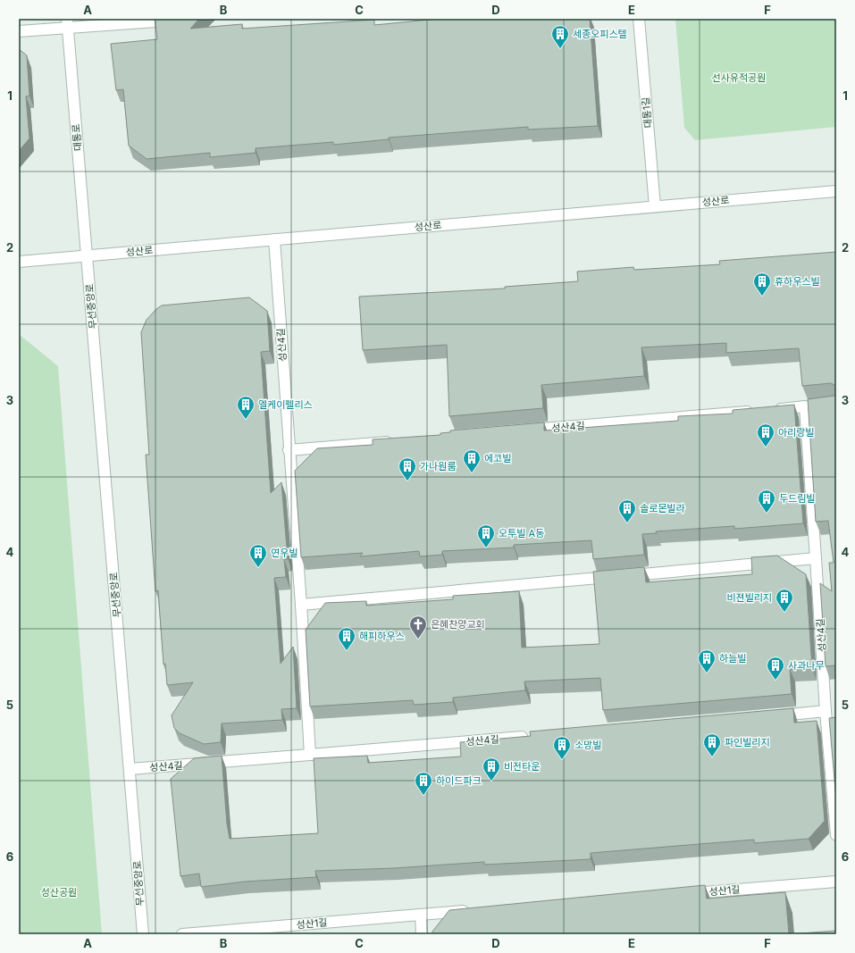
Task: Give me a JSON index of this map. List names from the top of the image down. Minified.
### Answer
{"streets":{"street":["대통1길","대통로","성산로","무선중앙로","성산4길","성산1길"]},"crossings":[["대통1길","성산로"],["대통로","성산로"],["대통로","무선중앙로"],["성산로","무선중앙로"],["성산로","성산4길"],["무선중앙로","성산4길"]],"parks":["선사유적공원","성산공원"],"places":{"building":["세종오피스텔","휴하우스빌","엘케이펠리스","아리랑빌","에코빌","가나원룸","두드림빌","솔로몬빌라","오투빌 A동","연우빌","비젼빌리지","해피하우스","하늘빌","사과나무","파인빌리지","소망빌","비전타운","하이드파크"],"church":["은혜찬양교회"]},"grid":{"columns":["A","B","C","D","E","F"],"rows":["1","2","3","4","5","6"]}}
